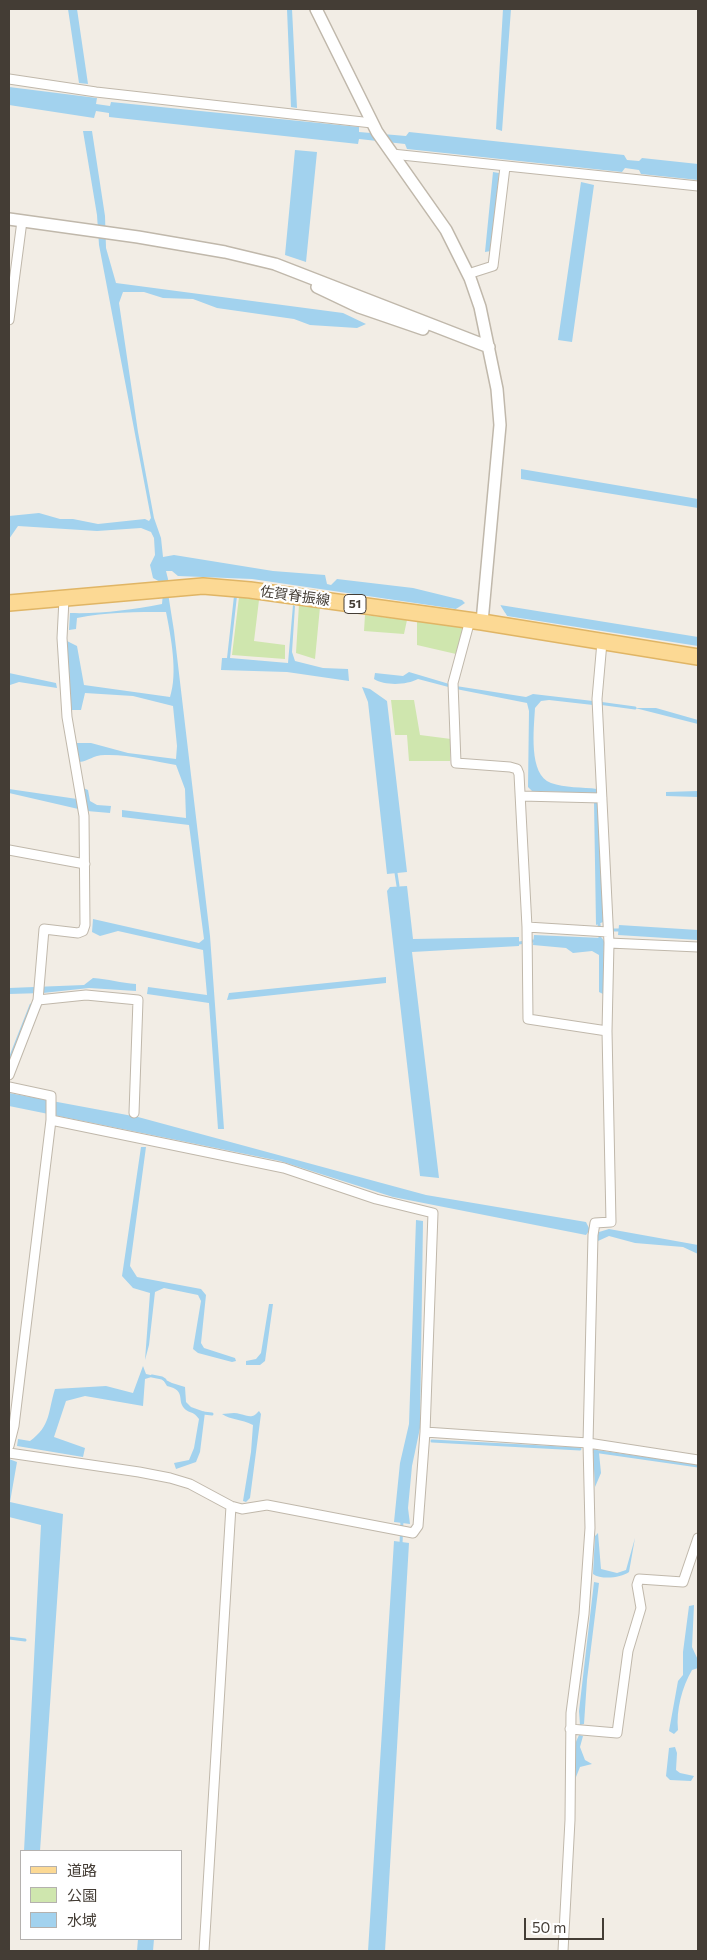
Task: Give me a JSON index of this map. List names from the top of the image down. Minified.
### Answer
{"streets":{"main road":["佐賀脊振線","51"]},"legend":["道路","公園","水域"],"scale_bar":"50 m"}
